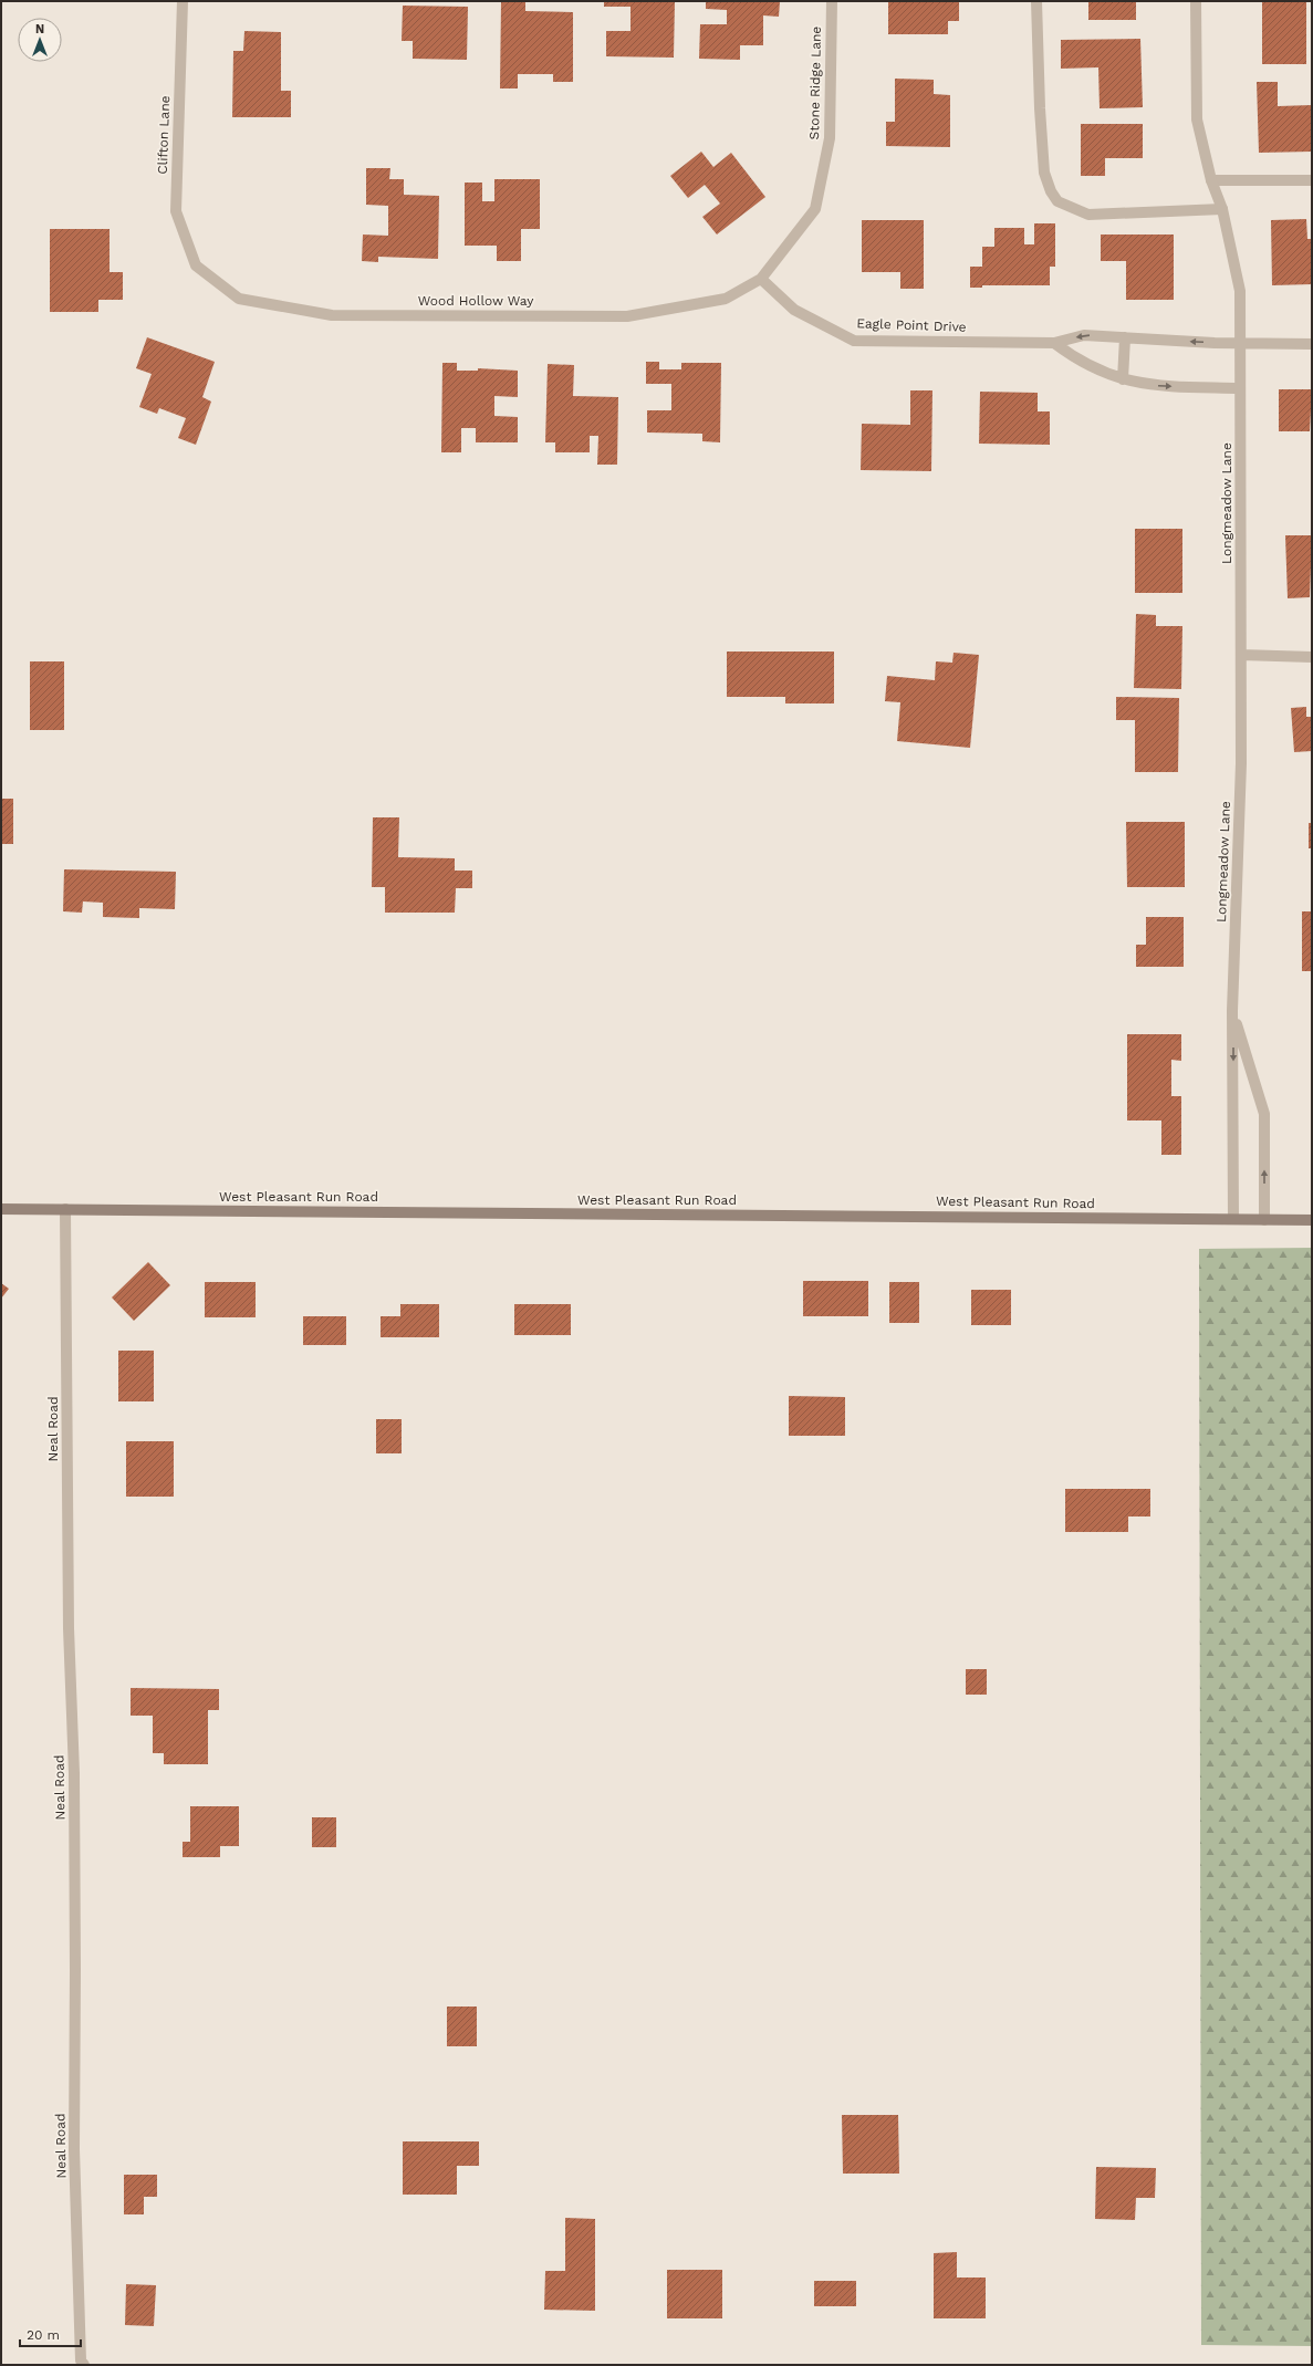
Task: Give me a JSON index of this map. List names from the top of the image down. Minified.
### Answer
{"streets":{"main road":["West Pleasant Run Road"],"street":["Stone Ridge Lane","Clifton Lane","Wood Hollow Way","Eagle Point Drive","Longmeadow Lane","Neal Road"]},"crossings":[["Stone Ridge Lane","Wood Hollow Way"],["Stone Ridge Lane","Eagle Point Drive"],["Clifton Lane","Wood Hollow Way"],["Wood Hollow Way","Eagle Point Drive"],["Eagle Point Drive","Longmeadow Lane"],["Longmeadow Lane","West Pleasant Run Road"],["West Pleasant Run Road","Neal Road"]],"scale_bar":"20 m","north":"top"}
